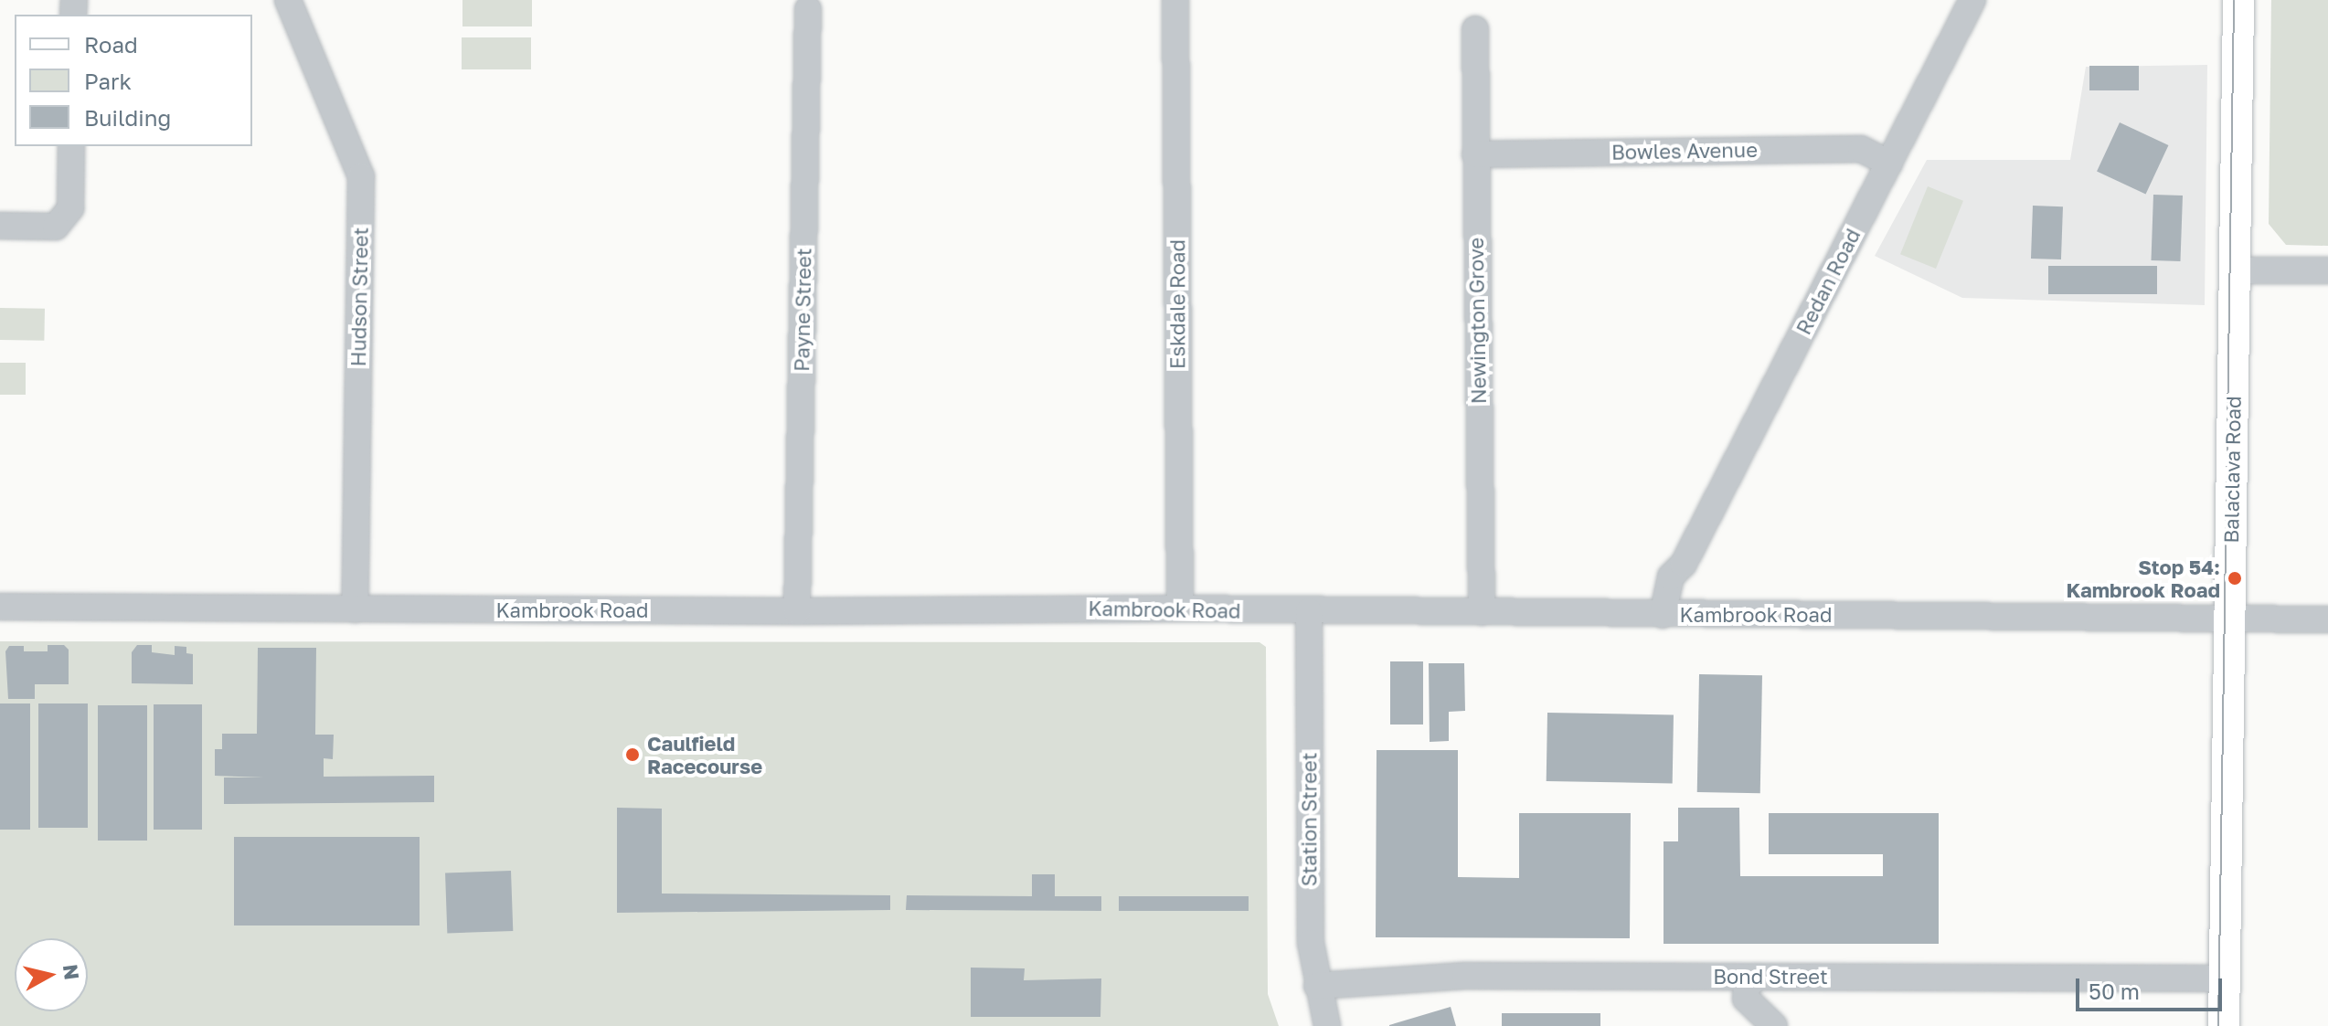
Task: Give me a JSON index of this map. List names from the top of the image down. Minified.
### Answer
{"streets":{"main road":["Balaclava Road"],"street":["Bowles Avenue","Redan Road","Hudson Street","Eskdale Road","Payne Street","Newington Grove","Kambrook Road","Station Street","Bond Street"]},"crossings":[["Bowles Avenue","Redan Road"],["Bowles Avenue","Newington Grove"],["Redan Road","Kambrook Road"],["Hudson Street","Kambrook Road"],["Eskdale Road","Kambrook Road"],["Payne Street","Kambrook Road"],["Newington Grove","Kambrook Road"],["Balaclava Road","Kambrook Road"],["Balaclava Road","Bond Street"],["Kambrook Road","Station Street"],["Station Street","Bond Street"]],"places":["Stop 54: Kambrook Road","Caulfield Racecourse"],"legend":["Road","Park","Building"],"scale_bar":"50 m","north":"right"}
